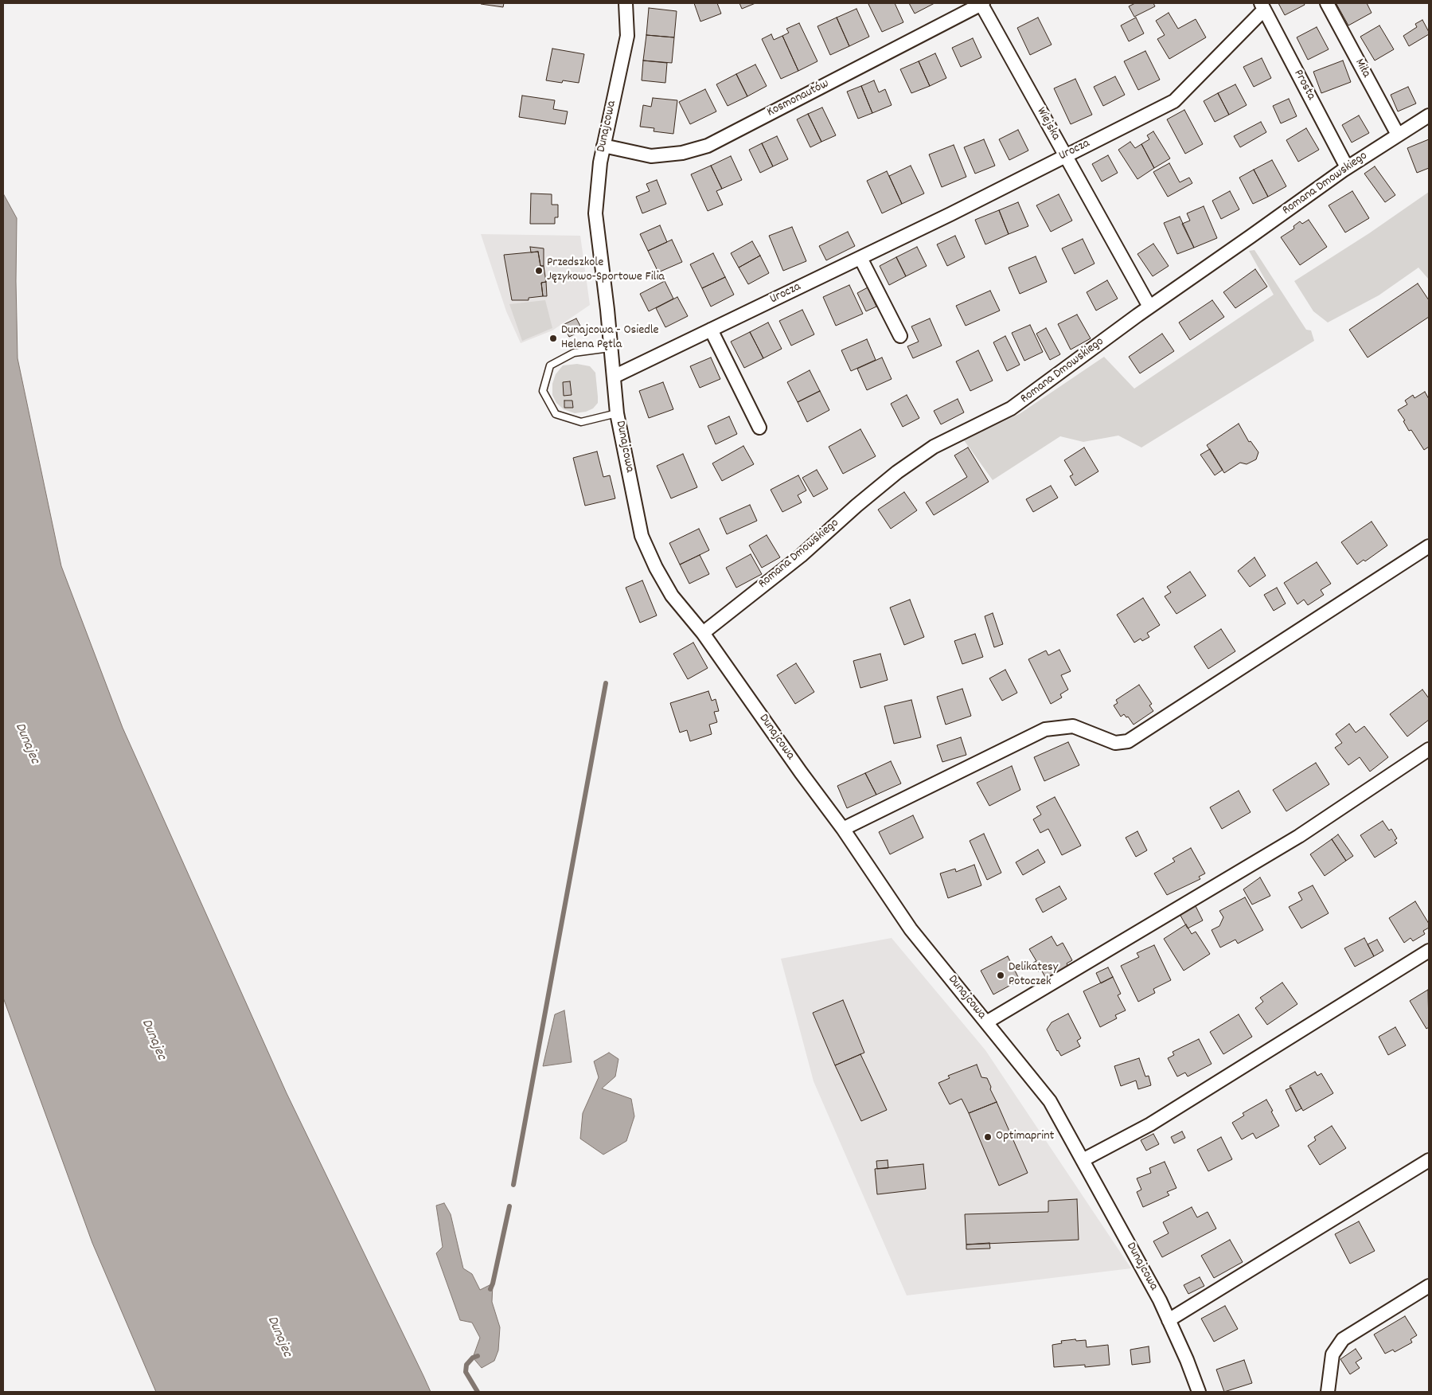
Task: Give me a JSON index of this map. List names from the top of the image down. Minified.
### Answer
{"streets":{"street":["Miła","Prosta","Kosmonautów","Wiejska","Dunajcowa","Urocza","Romana Dmowskiego"]},"crossings":[["Miła","Romana Dmowskiego"],["Prosta","Urocza"],["Prosta","Romana Dmowskiego"],["Kosmonautów","Wiejska"],["Kosmonautów","Dunajcowa"],["Wiejska","Urocza"],["Wiejska","Romana Dmowskiego"],["Dunajcowa","Urocza"],["Dunajcowa","Romana Dmowskiego"]],"water":["Dunajec"],"places":["Przedszkole Językowo-Sportowe Filia","Dunajcowa - Osiedle Helena Pętla","Delikatesy Potoczek","Optimaprint"]}
